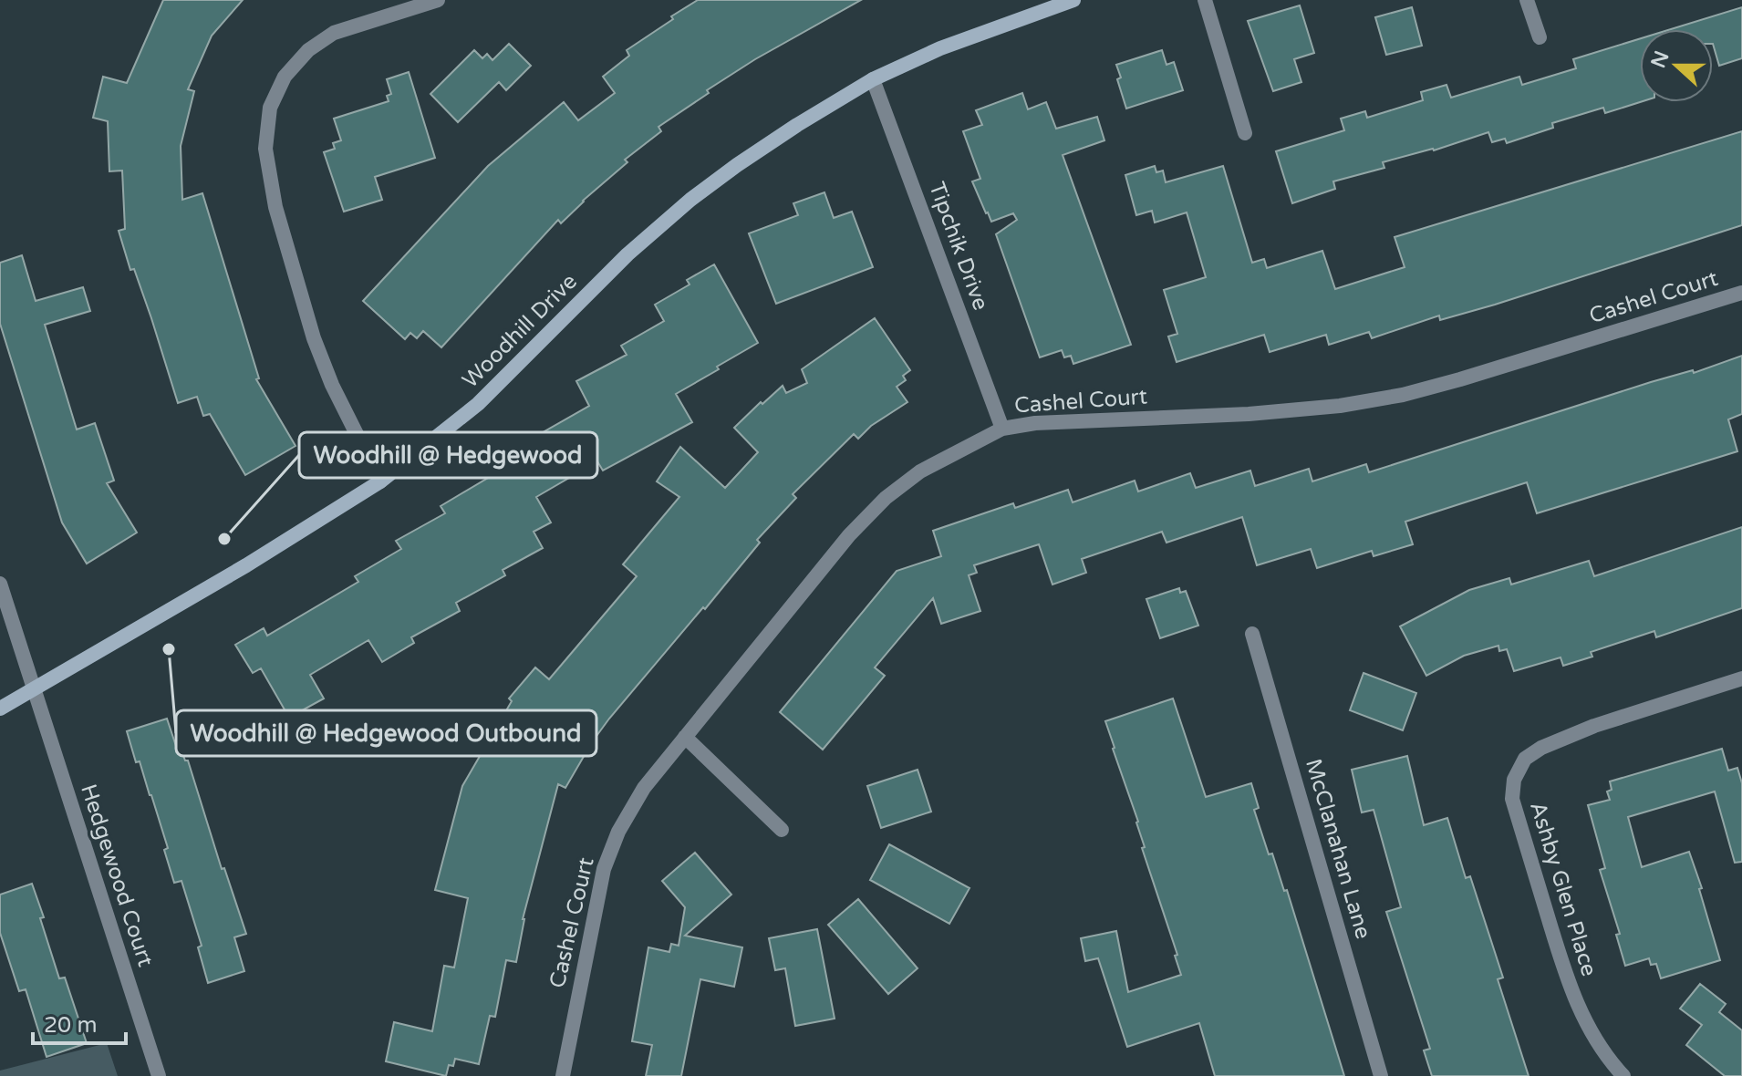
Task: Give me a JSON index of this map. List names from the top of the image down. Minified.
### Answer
{"streets":{"street":["Tipchik Drive","Cashel Court","Woodhill Drive","McClanahan Lane","Hedgewood Court","Ashby Glen Place"]},"crossings":[["Tipchik Drive","Cashel Court"],["Tipchik Drive","Woodhill Drive"],["Woodhill Drive","Hedgewood Court"]],"places":["Woodhill @ Hedgewood","Woodhill @ Hedgewood Outbound"],"scale_bar":"20 m","north":"left"}
